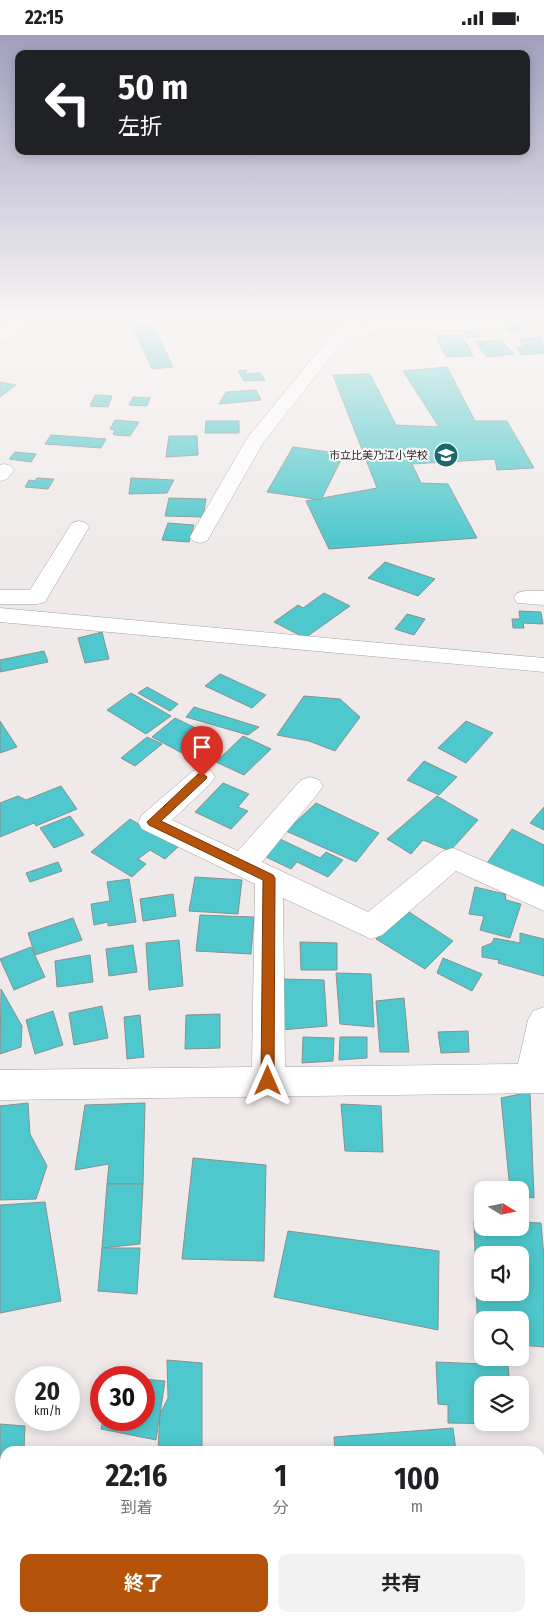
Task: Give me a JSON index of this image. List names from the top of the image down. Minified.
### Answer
{"places":{"school or university":["市立比美乃江小学校"]},"north":"right","page":{"status":"22:15","turn":["50 m","左折"],"speed":"20 km/h","limit":"30","eta":["22:16","到着","1","分","100","m"],"buttons":["終了","共有"]}}
